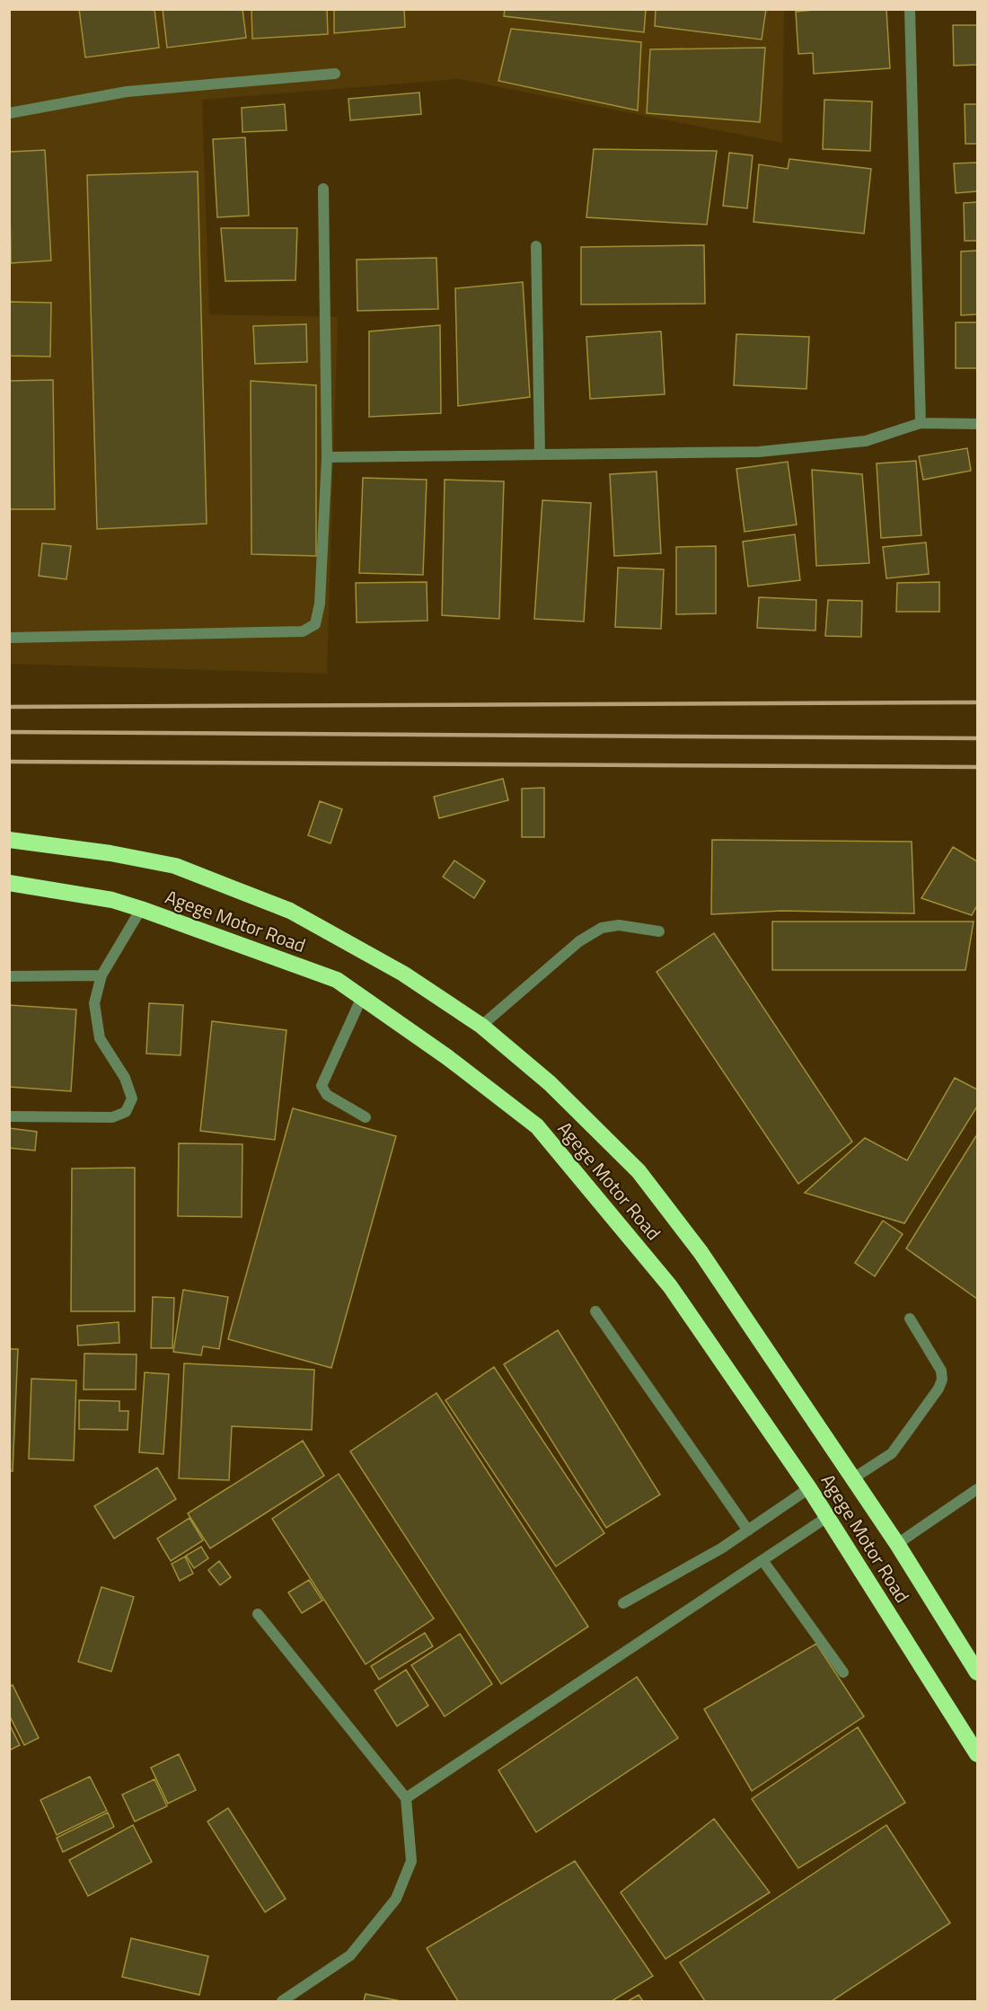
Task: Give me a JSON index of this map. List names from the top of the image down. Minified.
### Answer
{"streets":{"highway":["Agege Motor Road"]}}
